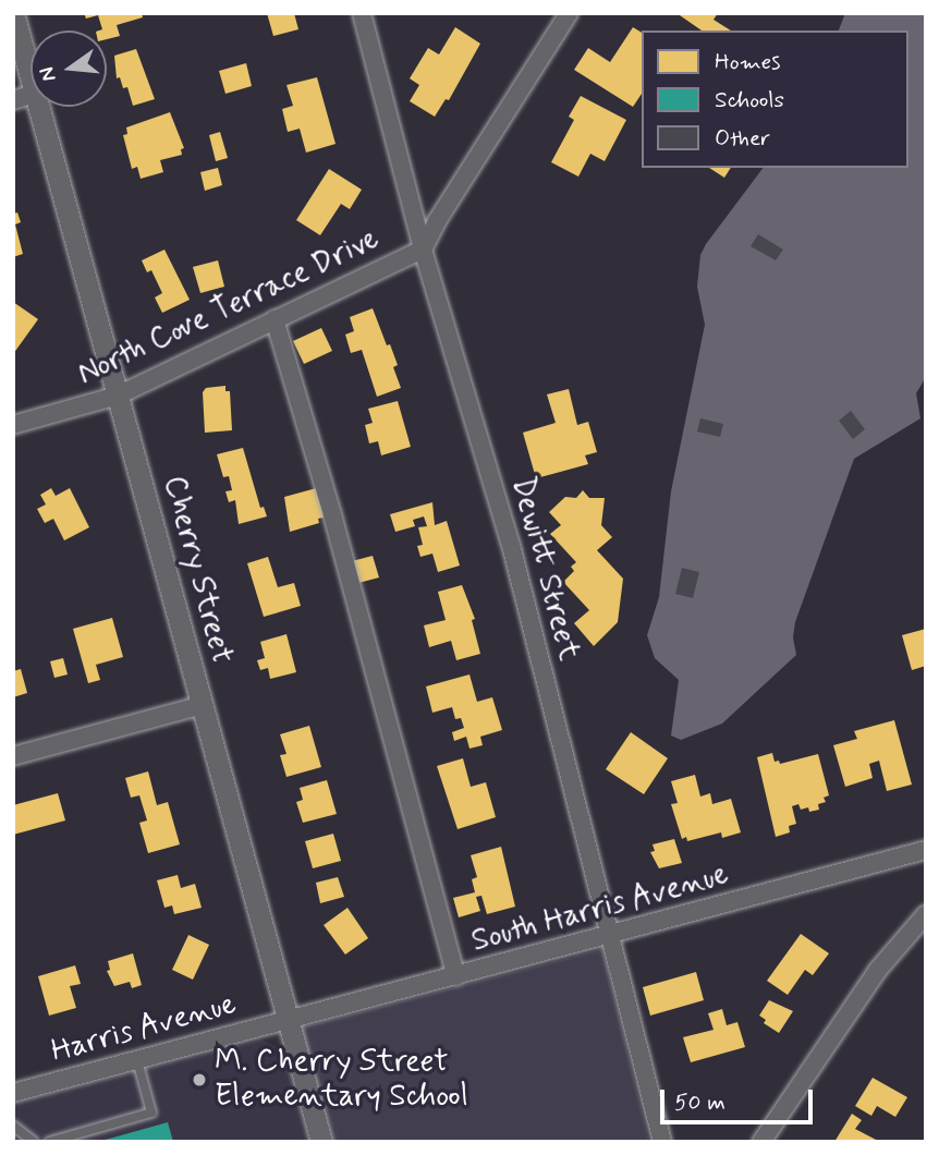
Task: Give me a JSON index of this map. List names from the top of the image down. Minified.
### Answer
{"streets":{"street":["North Cove Terrace Drive","Dewitt Street","Cherry Street","South Harris Avenue","Harris Avenue"]},"crossings":[["North Cove Terrace Drive","Dewitt Street"],["North Cove Terrace Drive","Cherry Street"],["Dewitt Street","South Harris Avenue"],["Cherry Street","South Harris Avenue"],["Cherry Street","Harris Avenue"],["South Harris Avenue","Harris Avenue"]],"places":["M. Cherry Street Elementary School"],"legend":["Homes","Schools","Other"],"scale_bar":"50 m","north":"left"}
